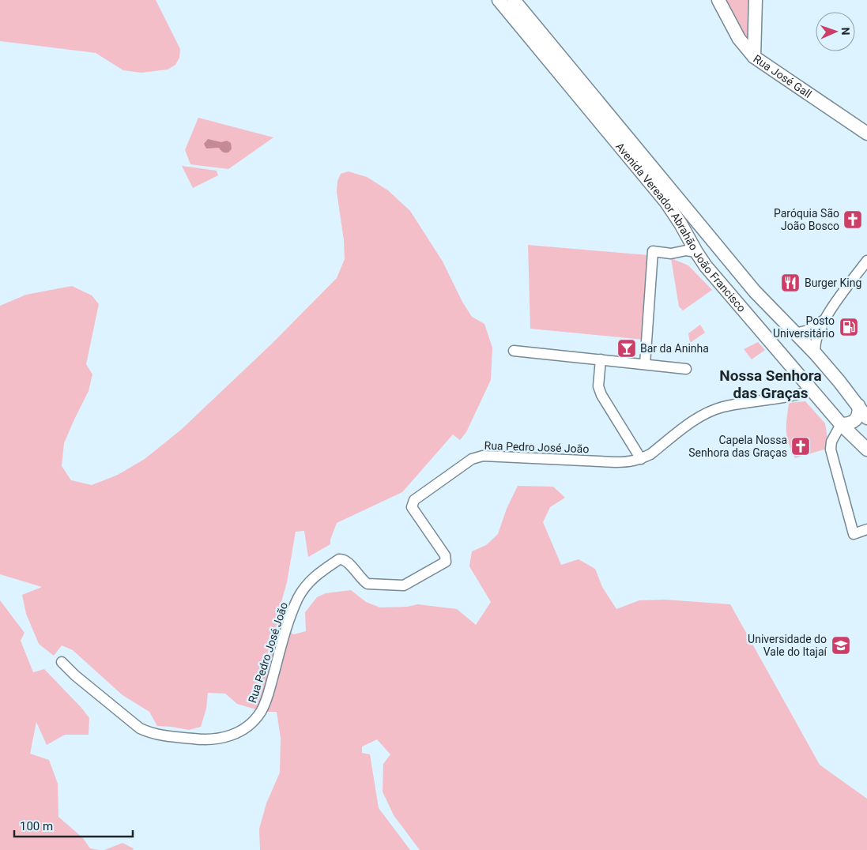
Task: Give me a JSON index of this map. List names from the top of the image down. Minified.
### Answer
{"streets":{"main road":["Rua José Gall","Avenida Vereador Abrahão João Francisco"],"street":["Rua Pedro José João"]},"crossings":[["Avenida Vereador Abrahão João Francisco","Rua Pedro José João"]],"districts":["Nossa Senhora das Graças"],"places":{"church":["Paróquia São João Bosco","Capela Nossa Senhora das Graças"],"restaurant":["Burger King"],"fuel station":["Posto Universitário"],"bar":["Bar da Aninha"],"school or university":["Universidade do Vale do Itajaí"]},"scale_bar":"100 m","north":"right"}
